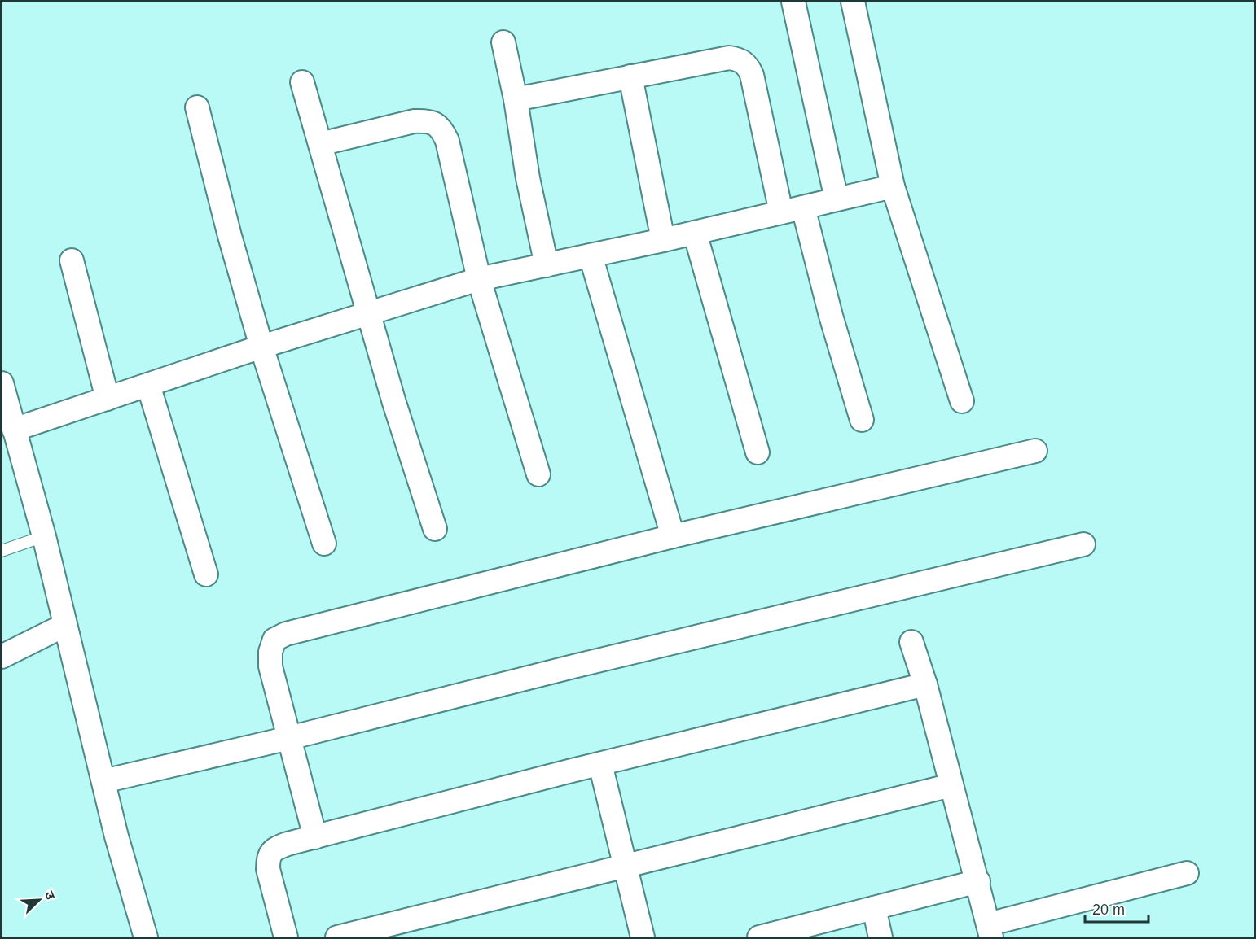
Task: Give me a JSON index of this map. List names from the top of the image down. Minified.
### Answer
{"scale_bar":"20 m","north":"top right"}
